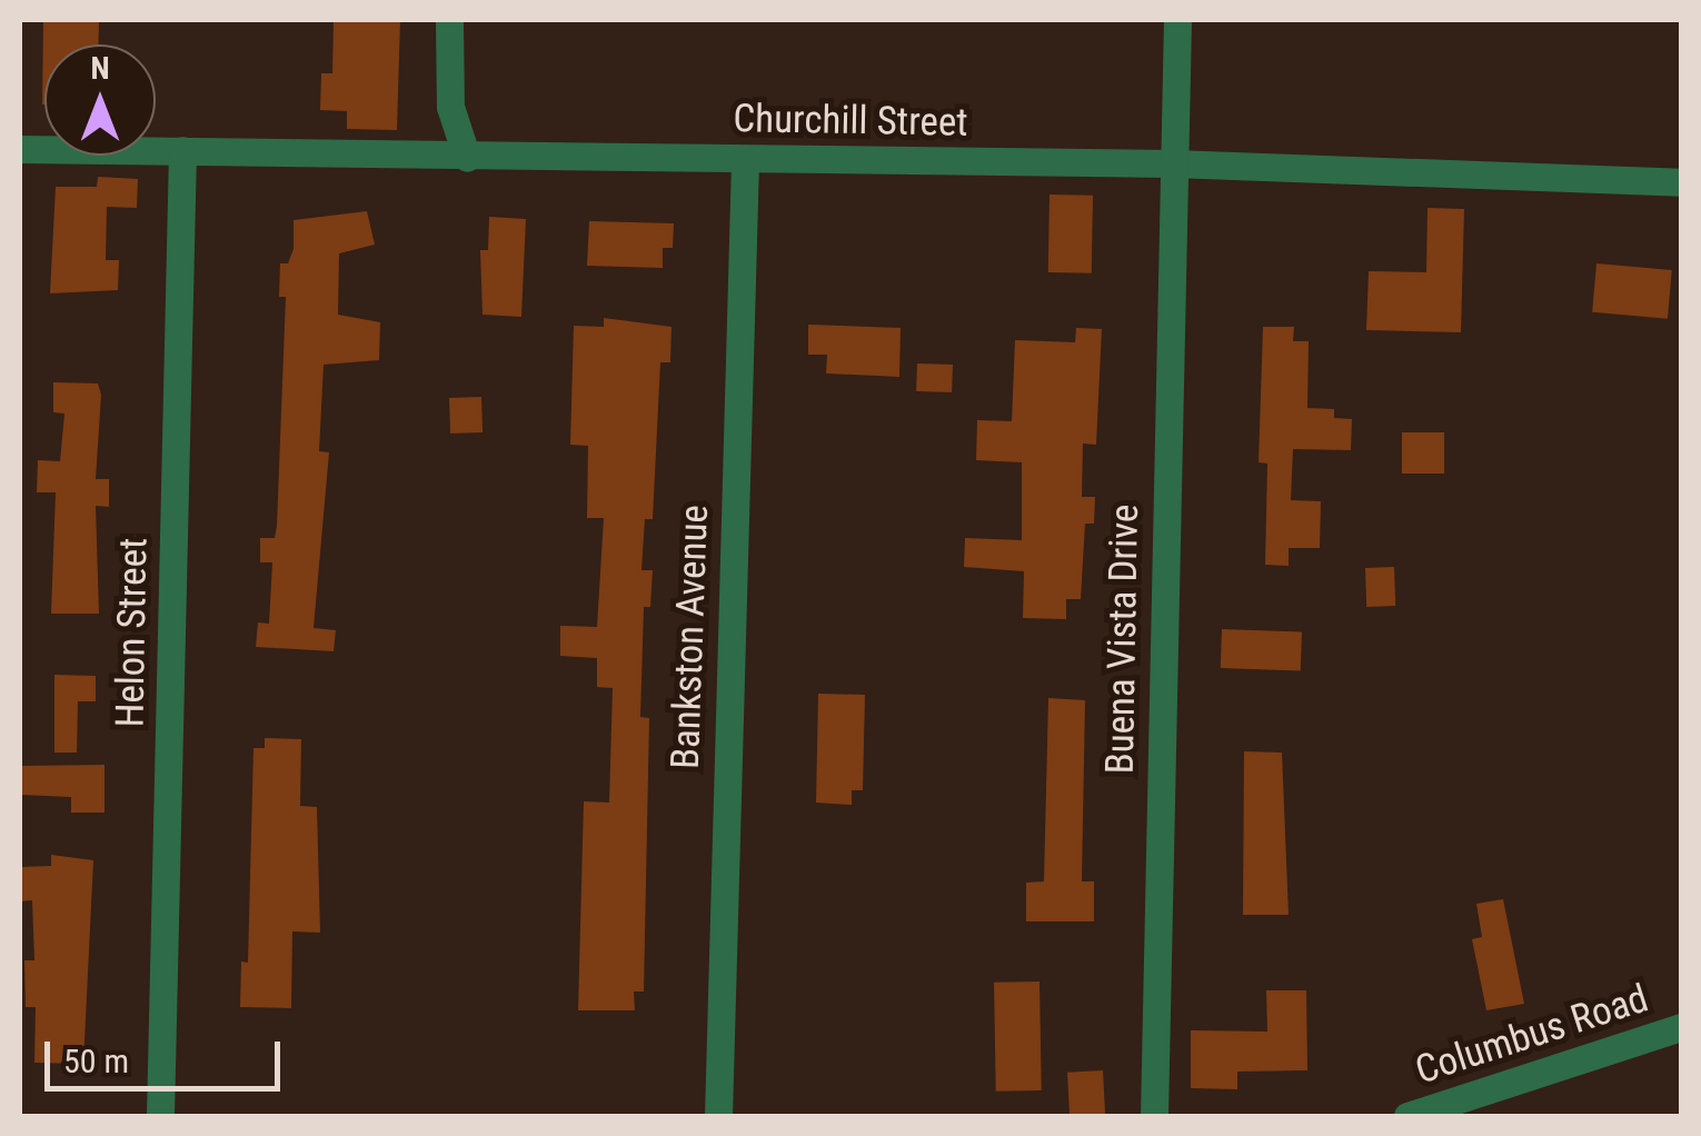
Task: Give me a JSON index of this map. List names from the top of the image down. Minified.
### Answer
{"streets":{"street":["Churchill Street","Helon Street","Bankston Avenue","Buena Vista Drive","Columbus Road"]},"crossings":[["Churchill Street","Helon Street"],["Churchill Street","Bankston Avenue"],["Churchill Street","Buena Vista Drive"]],"scale_bar":"50 m","north":"top"}
